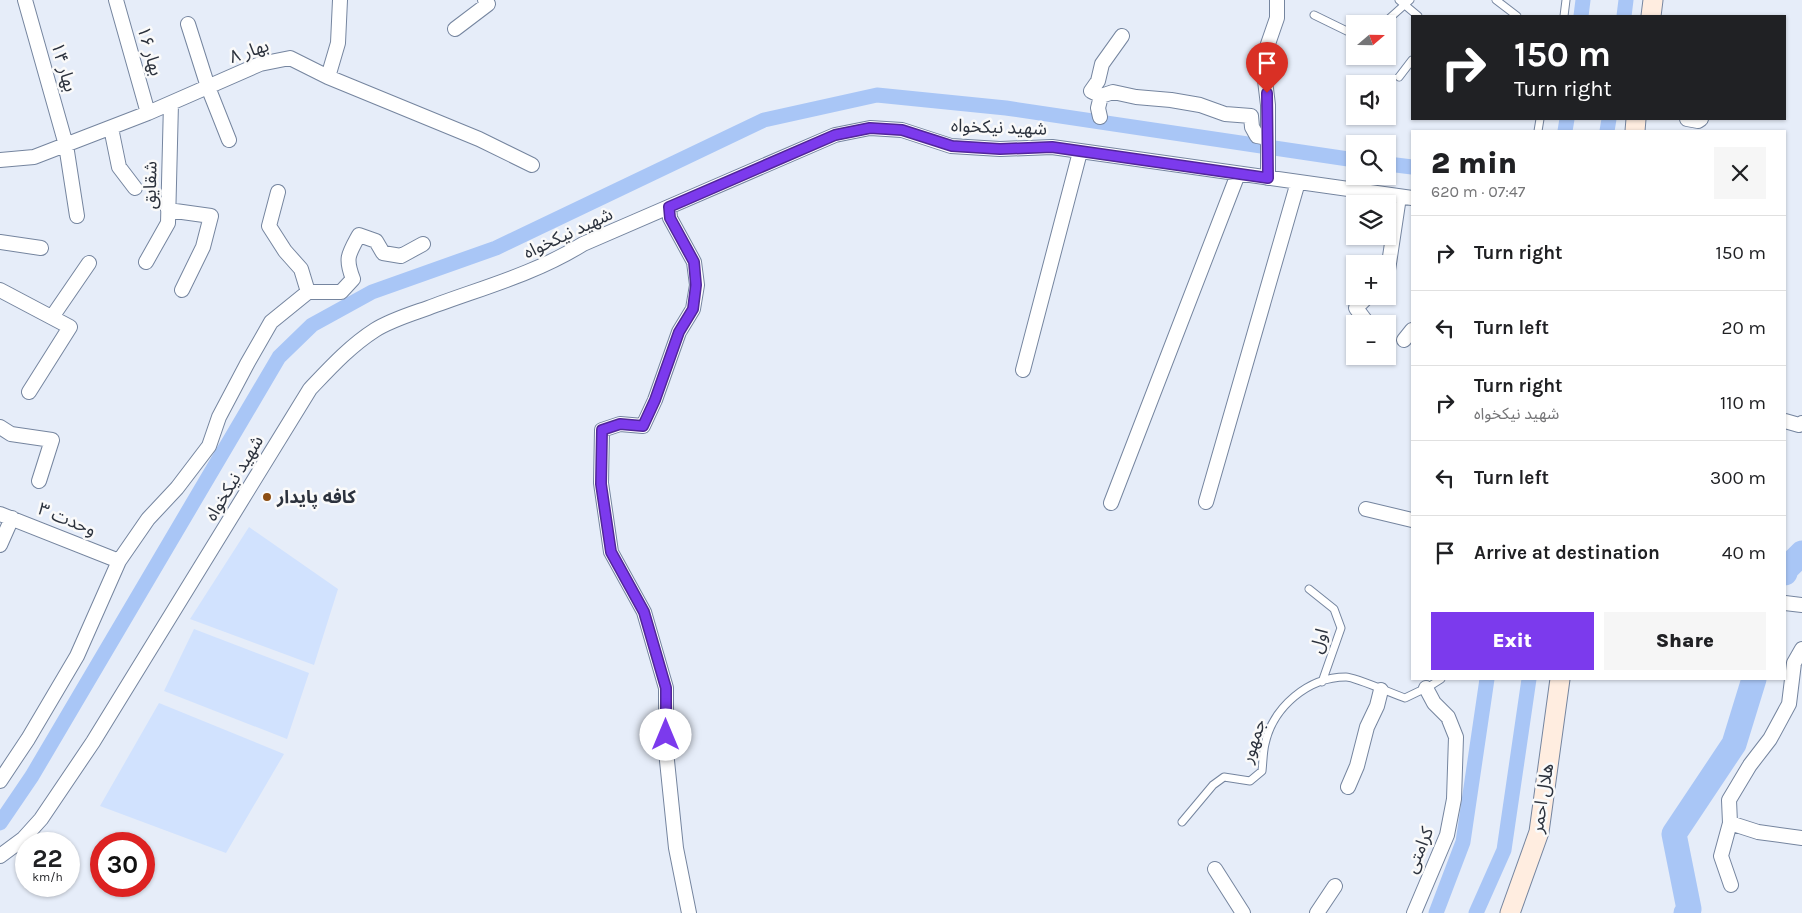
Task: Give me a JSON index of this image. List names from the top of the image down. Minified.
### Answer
{"streets":{"main road":["هلال احمر"],"street":["بهار ۱۶","بهار ۸","بهار ۱۴","شهید نیکخواه","شقایق","وحدت ۳","کرامتی"],"lane":["اول","جمهور"]},"crossings":[["بهار ۱۶","بهار ۸"],["بهار ۸","بهار ۱۴"],["بهار ۸","شقایق"],["اول","جمهور"],["جمهور","کرامتی"]],"places":["کافه پایدار"],"north":"right","page":{"map_buttons":["+","−"],"turn":["150 m","Turn right"],"heading":["2 min","620 m · 07:47"],"list":[{"name":"Turn right","value":"150 m"},{"name":"Turn left","value":"20 m"},{"name":"Turn right","note":"شهید نیکخواه","value":"110 m"},{"name":"Turn left","value":"300 m"},{"name":"Arrive at destination","value":"40 m"}],"buttons":["Exit","Share"],"speed":"22 km/h","limit":"30"}}
